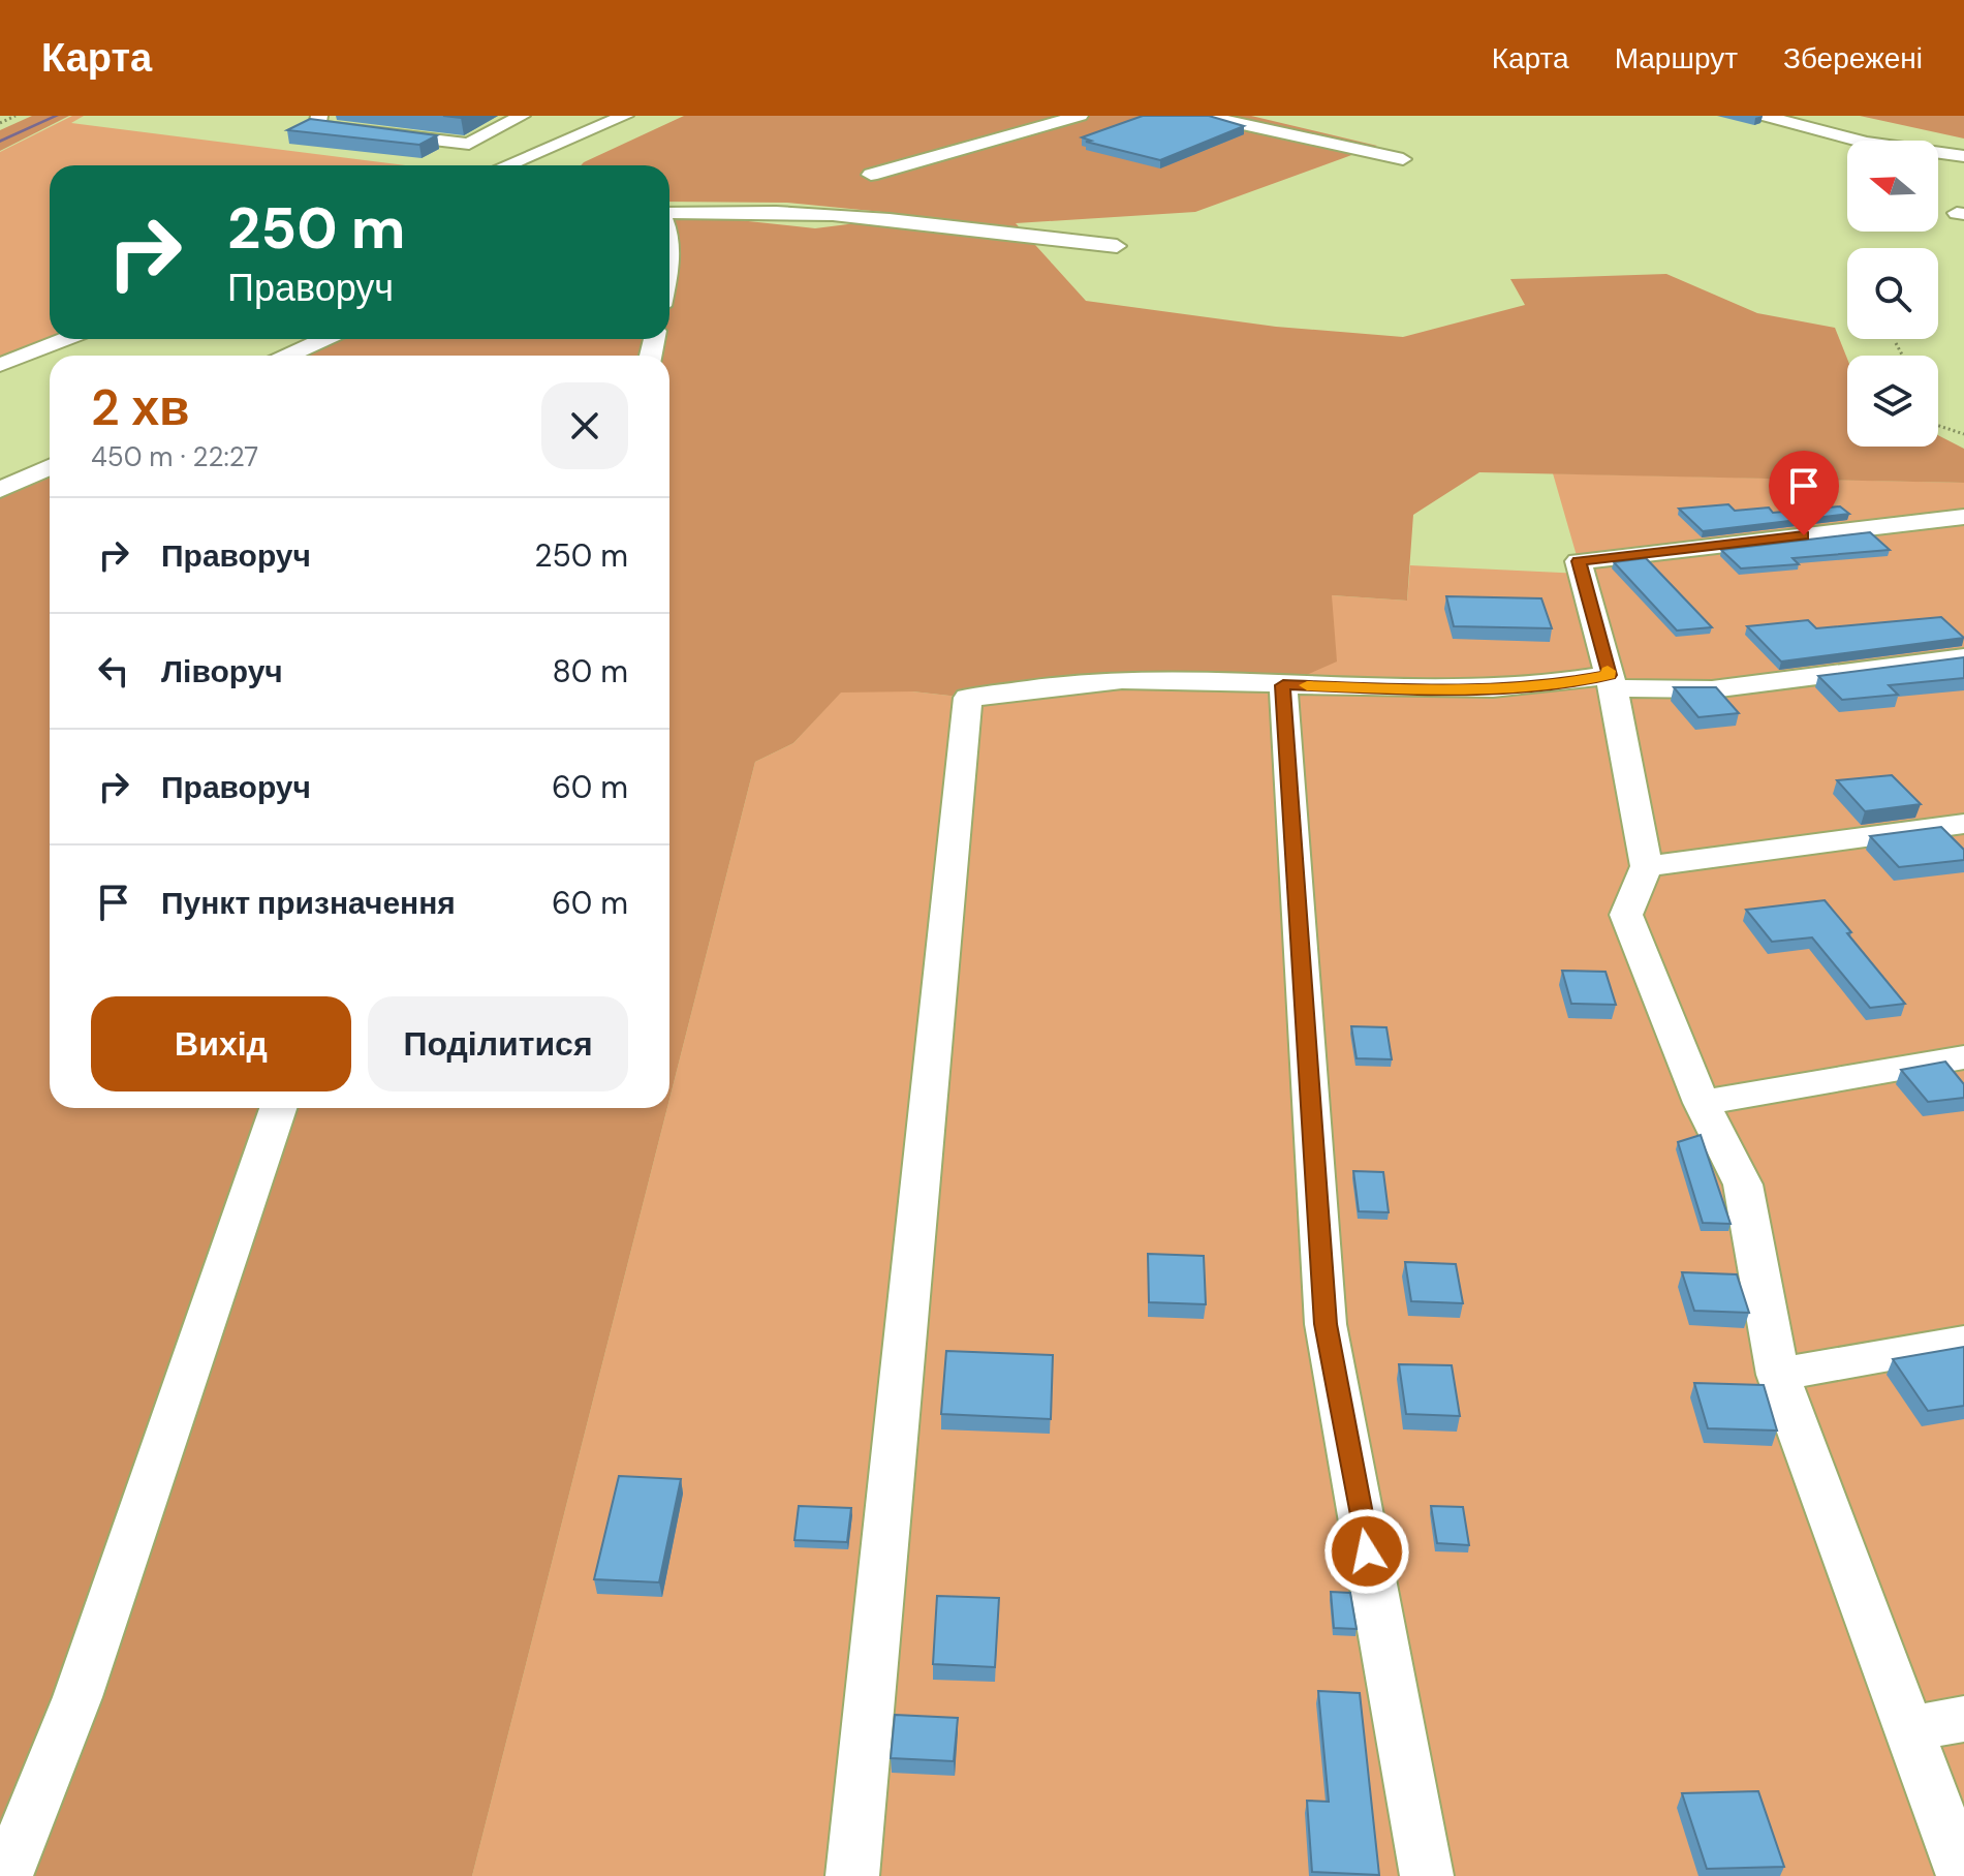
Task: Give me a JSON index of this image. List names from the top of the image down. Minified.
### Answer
{"north":"left","page":{"header":"Карта","nav":["Карта","Маршрут","Збережені"],"turn":["250 m","Праворуч"],"heading":["2 хв","450 m · 22:27"],"list":[{"name":"Праворуч","value":"250 m"},{"name":"Ліворуч","value":"80 m"},{"name":"Праворуч","value":"60 m"},{"name":"Пункт призначення","value":"60 m"}],"buttons":["Вихід","Поділитися"]}}
